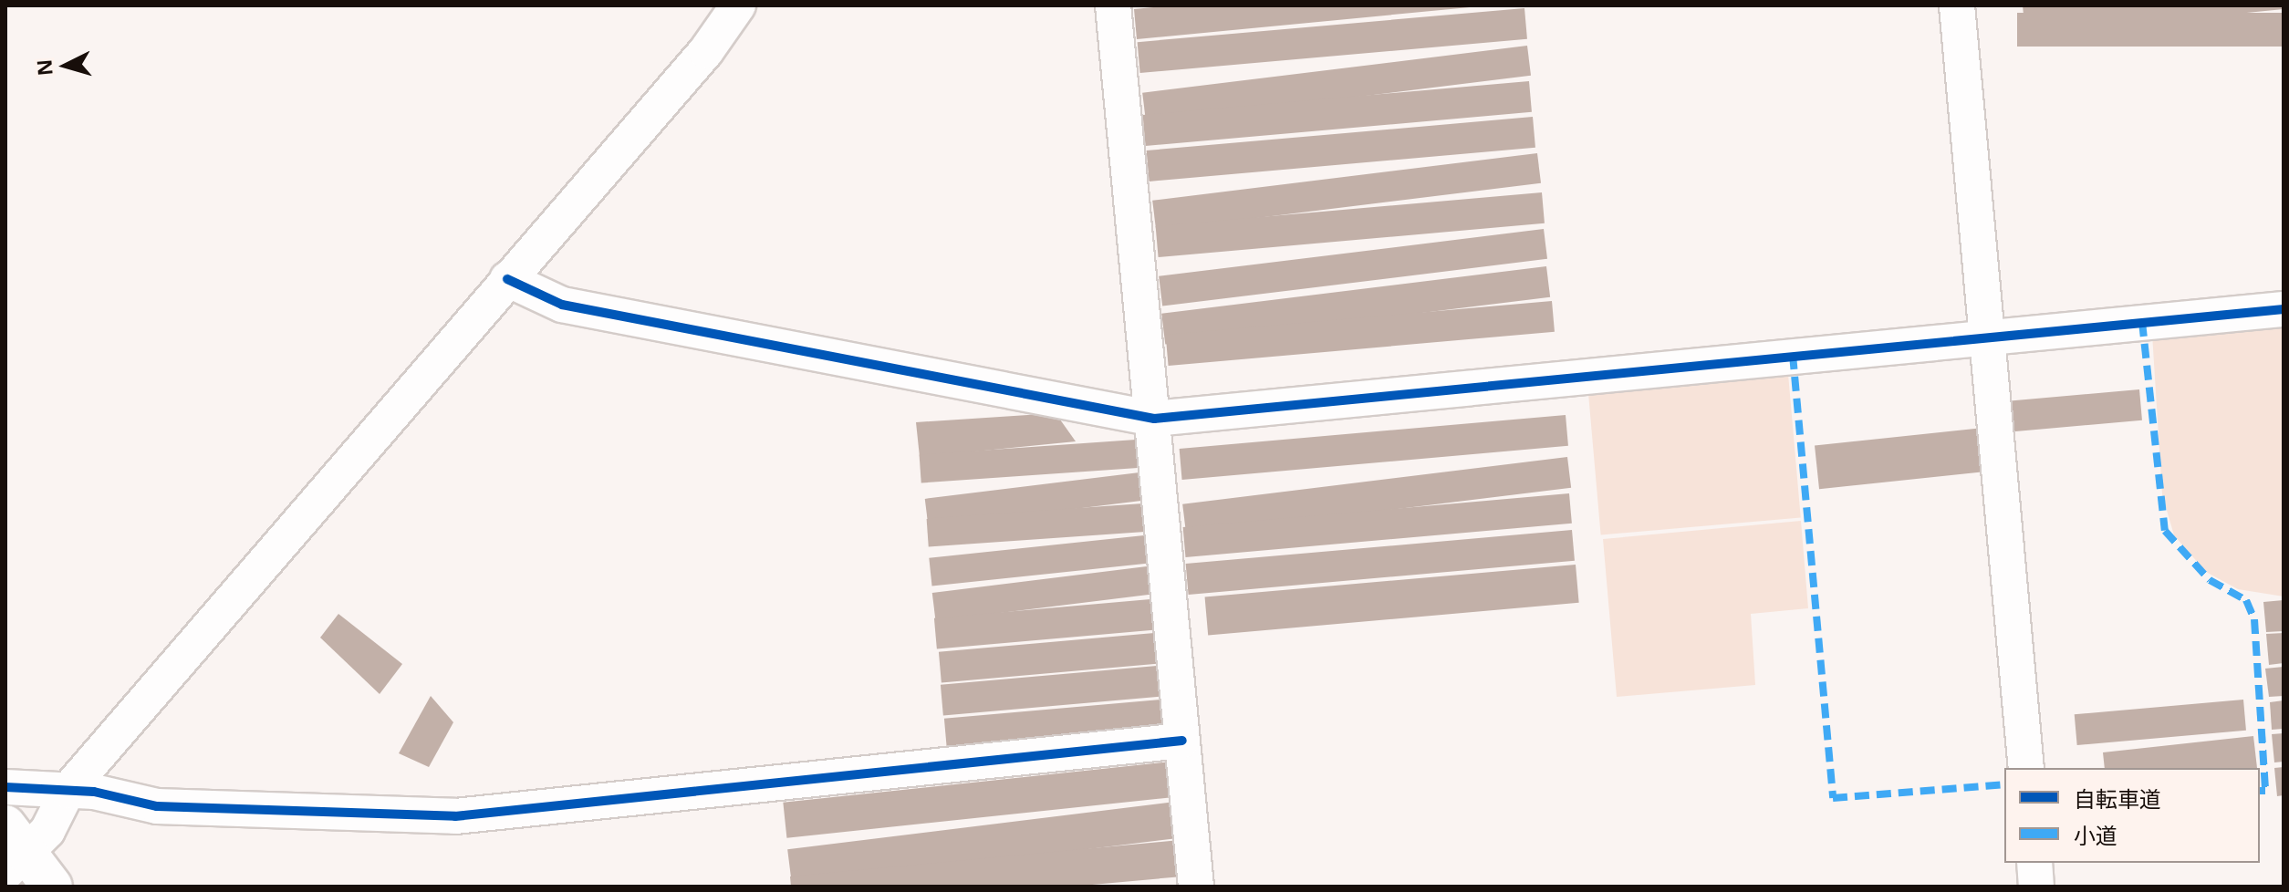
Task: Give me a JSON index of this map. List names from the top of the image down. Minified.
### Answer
{"legend":["自転車道","小道"],"north":"left"}
